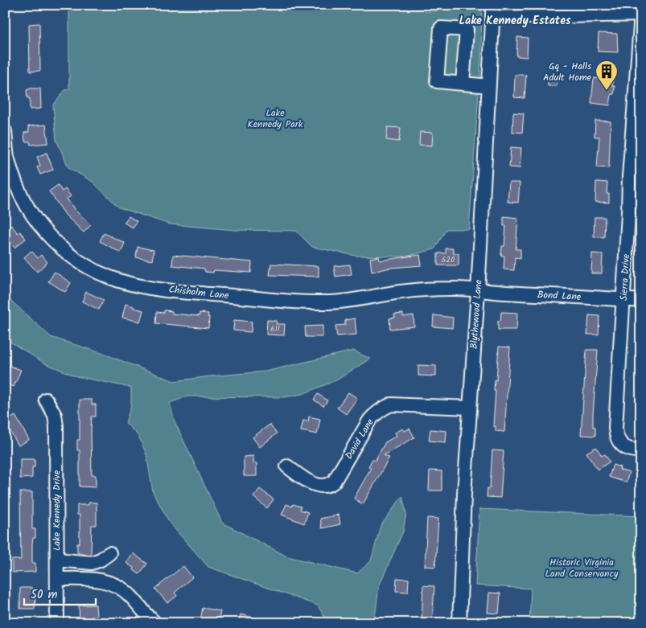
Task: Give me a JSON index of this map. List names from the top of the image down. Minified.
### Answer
{"streets":{"street":["Sierra Drive","Chisholm Lane","Bond Lane","Blythewood Lane","David Lane","Lake Kennedy Drive"]},"crossings":[["Sierra Drive","Bond Lane"],["Chisholm Lane","Bond Lane"],["Chisholm Lane","Blythewood Lane"],["Bond Lane","Blythewood Lane"],["Blythewood Lane","David Lane"]],"districts":["Lake Kennedy Estates"],"parks":["Lake Kennedy Park","Historic Virginia Land Conservancy"],"places":{"building":["Gq - Halls Adult Home"]},"house_numbers":["620","611"],"scale_bar":"50 m"}
